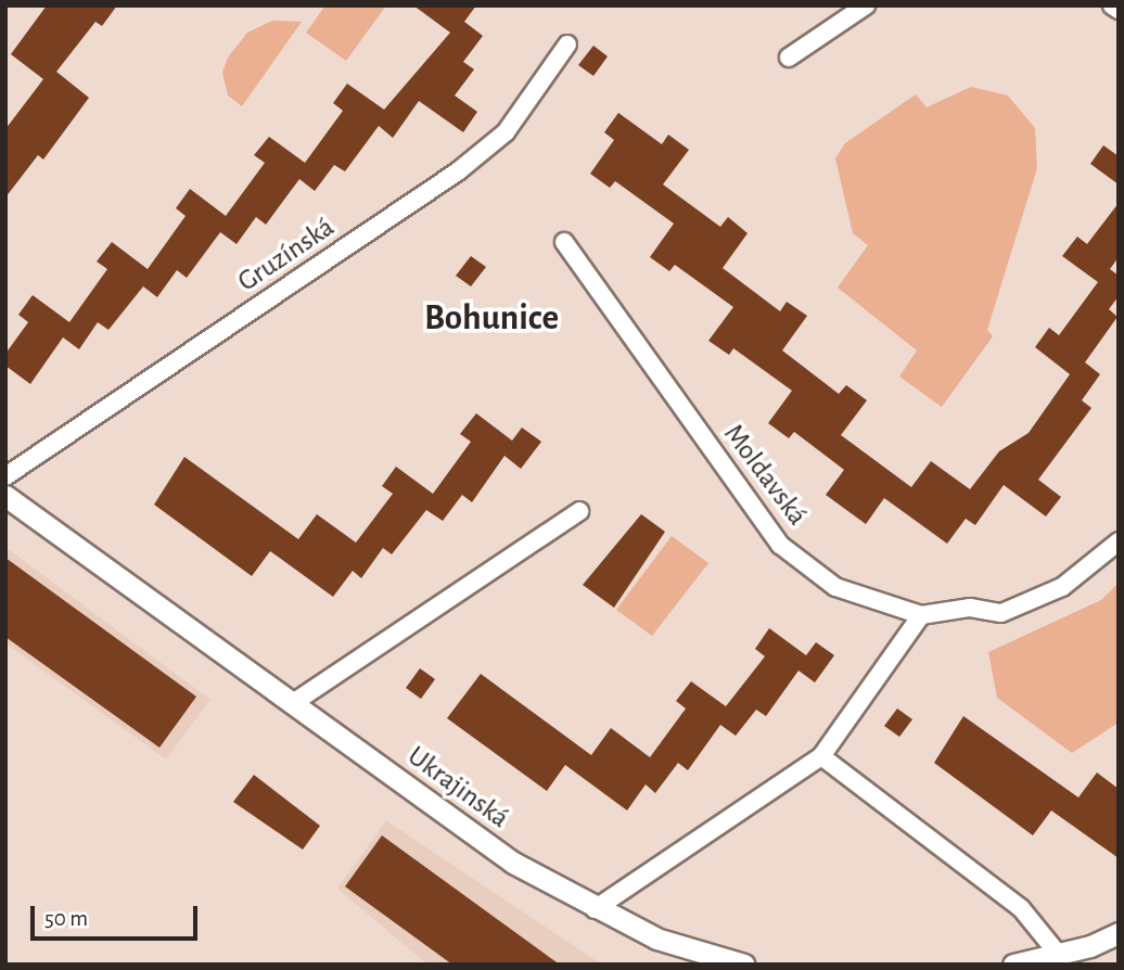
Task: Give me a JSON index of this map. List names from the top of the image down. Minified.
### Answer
{"streets":{"street":["Gruzínská","Moldavská","Ukrajinská"]},"districts":["Bohunice"],"scale_bar":"50 m"}
